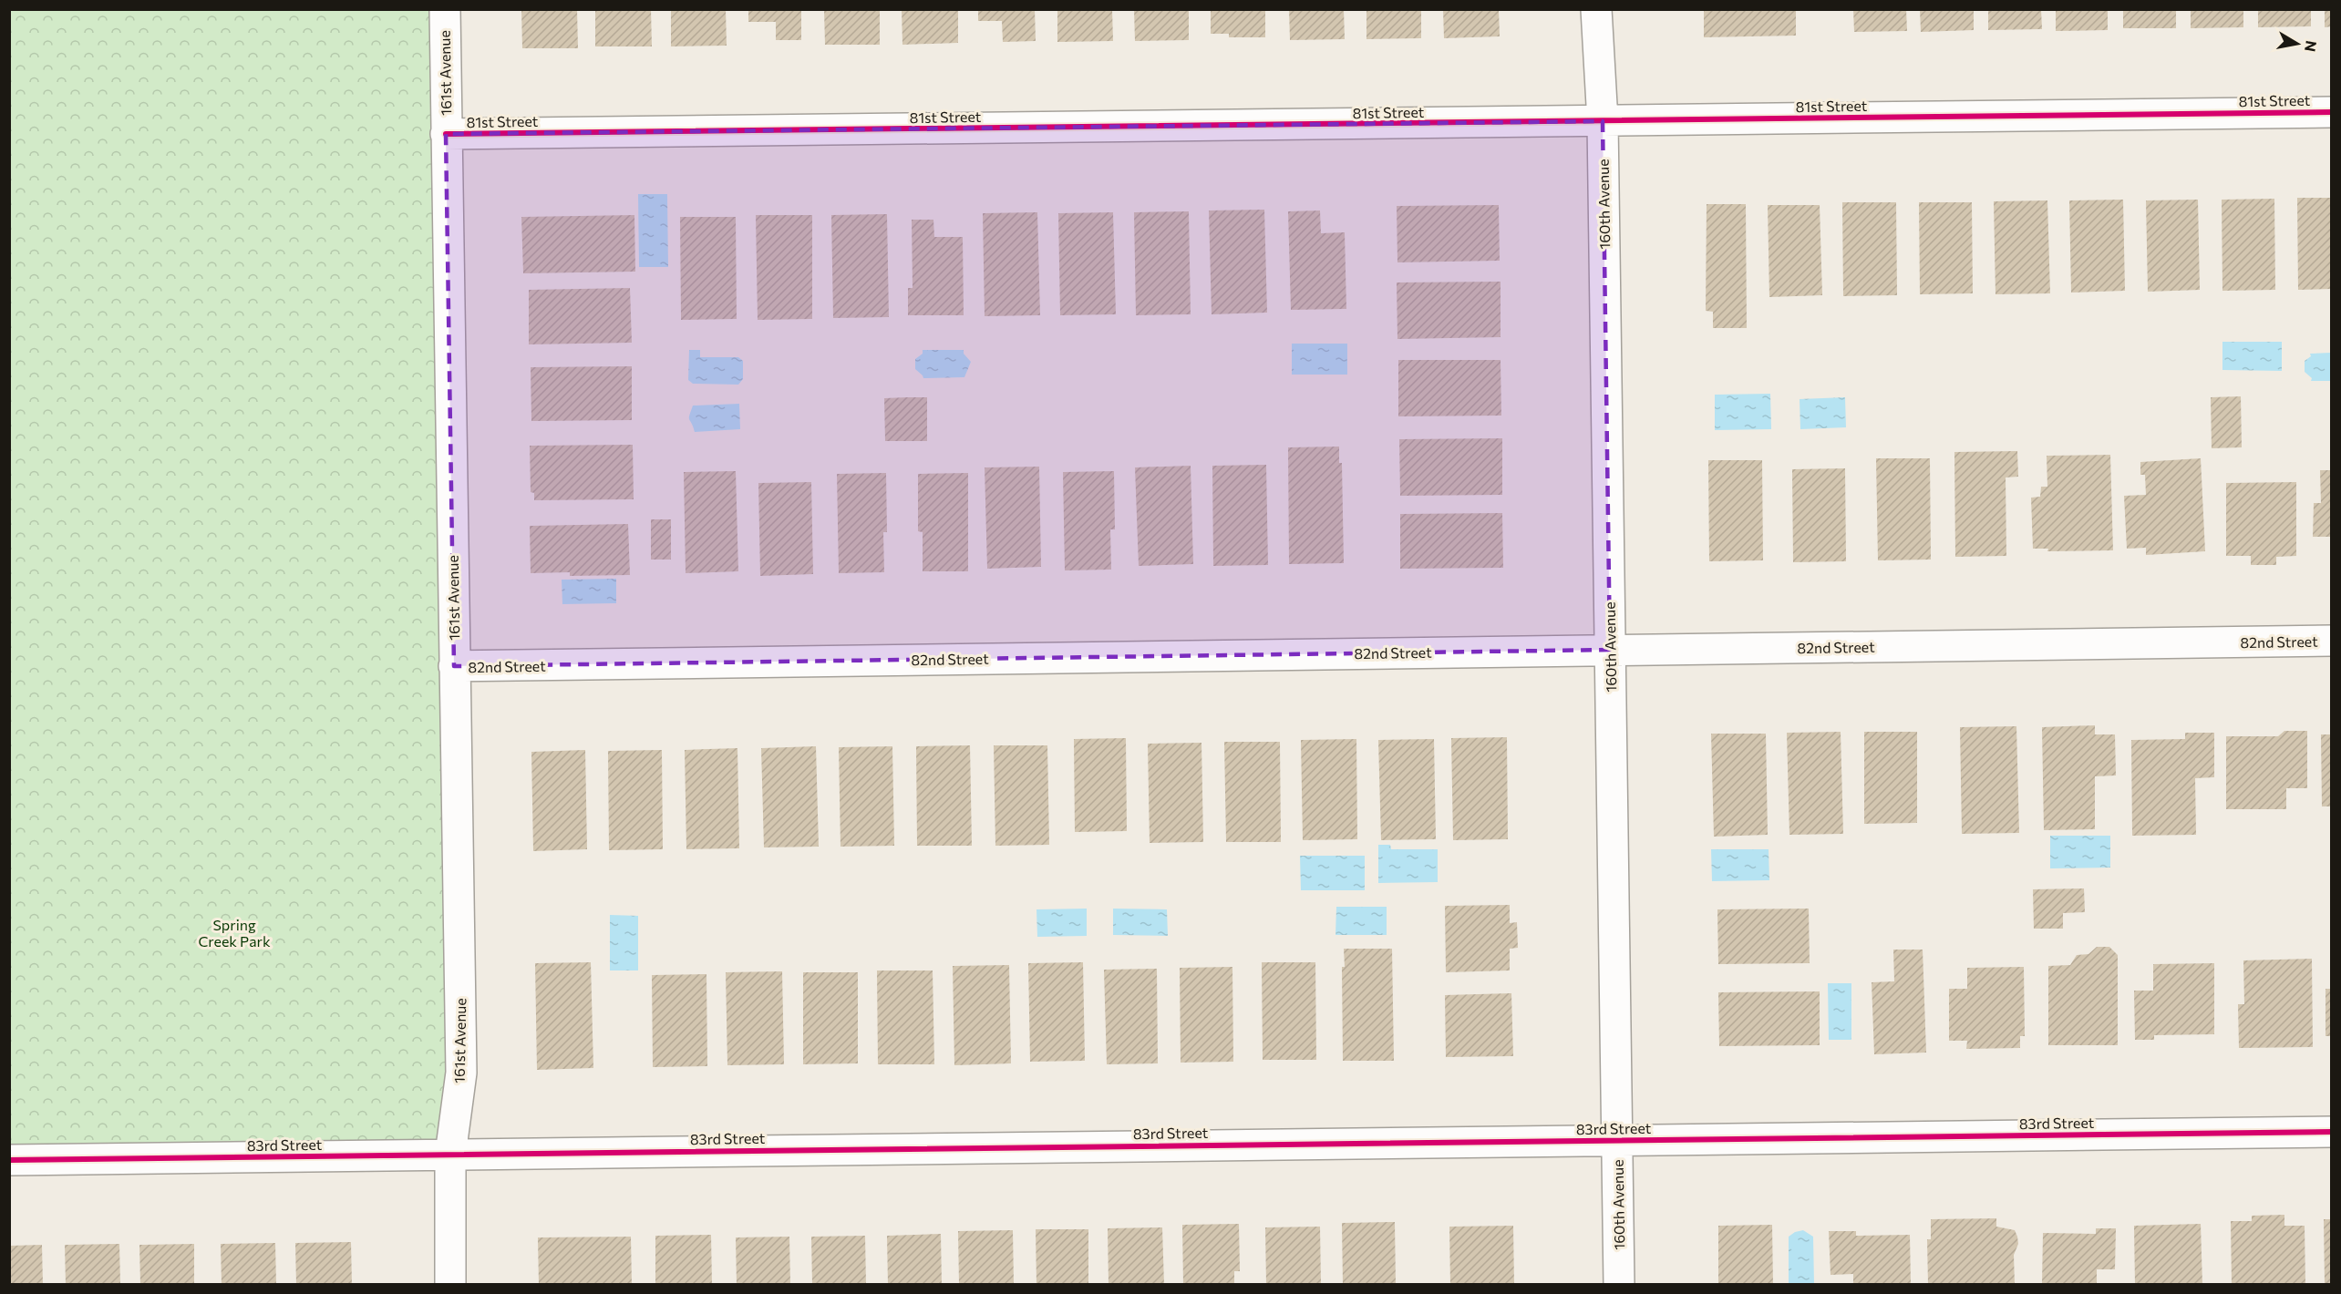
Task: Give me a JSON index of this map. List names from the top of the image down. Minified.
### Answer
{"streets":{"street":["161st Avenue","81st Street","160th Avenue","82nd Street","83rd Street"]},"crossings":[["161st Avenue","81st Street"],["161st Avenue","82nd Street"],["161st Avenue","83rd Street"],["81st Street","160th Avenue"],["160th Avenue","82nd Street"],["160th Avenue","83rd Street"]],"parks":["Spring Creek Park"],"north":"right"}
